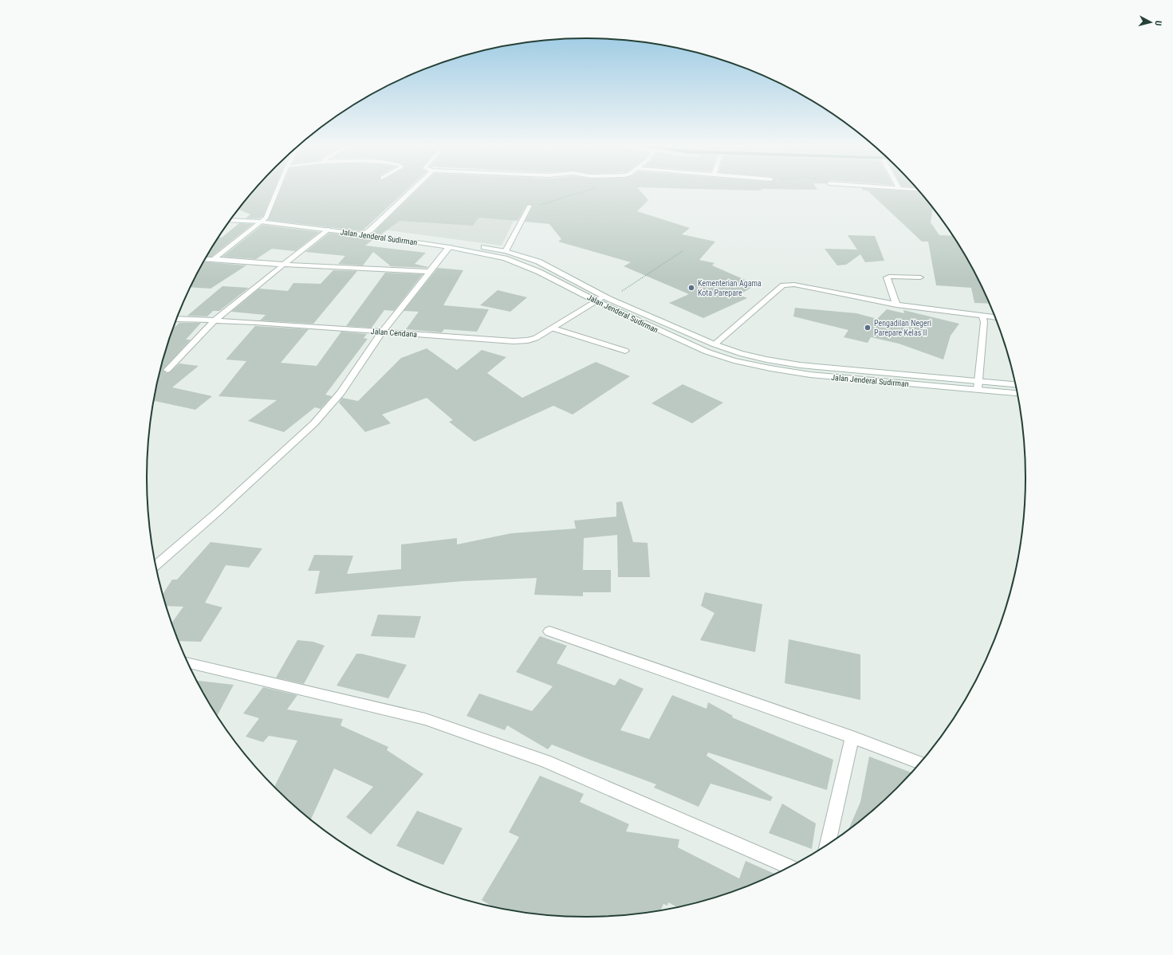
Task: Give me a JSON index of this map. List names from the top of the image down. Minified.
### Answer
{"streets":{"street":["Jalan Jenderal Sudirman","Jalan Cendana"]},"crossings":[["Jalan Jenderal Sudirman","Jalan Cendana"]],"places":["Kementerian Agama Kota Parepare","Pengadilan Negeri Parepare Kelas II"],"north":"right"}
